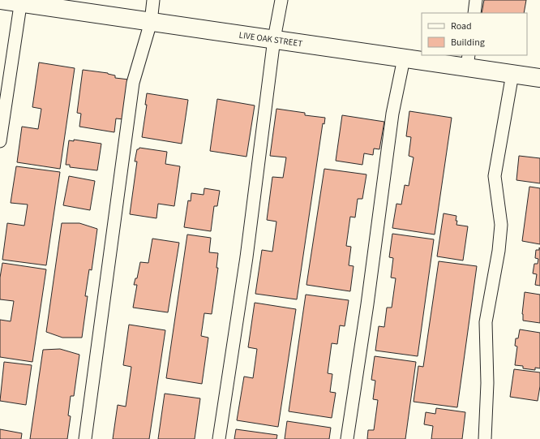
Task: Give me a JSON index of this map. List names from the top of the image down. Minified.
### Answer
{"streets":{"street":["LIVE OAK STREET"]},"legend":["Road","Building"]}
